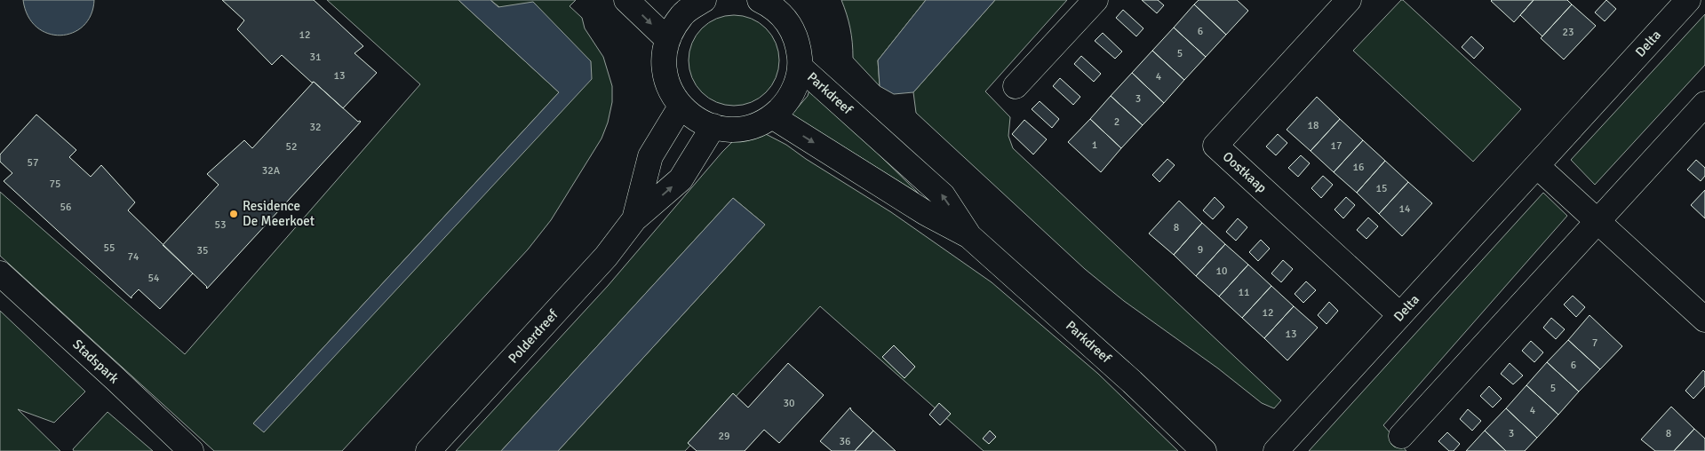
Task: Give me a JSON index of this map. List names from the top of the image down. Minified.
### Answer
{"streets":{"street":["Delta","Parkdreef","Oostkaap","Polderdreef","Stadspark"]},"crossings":[["Delta","Oostkaap"]],"places":["Residence De Meerkoet"],"house_numbers":["6","23","12","5","31","13","4","3","2","18","32","1","17","52","57","16","32A","75","15","56","14","53","8","55","9","35","74","10","54","11","12","13","7","6","5","30","4","3","8","29","36"]}
